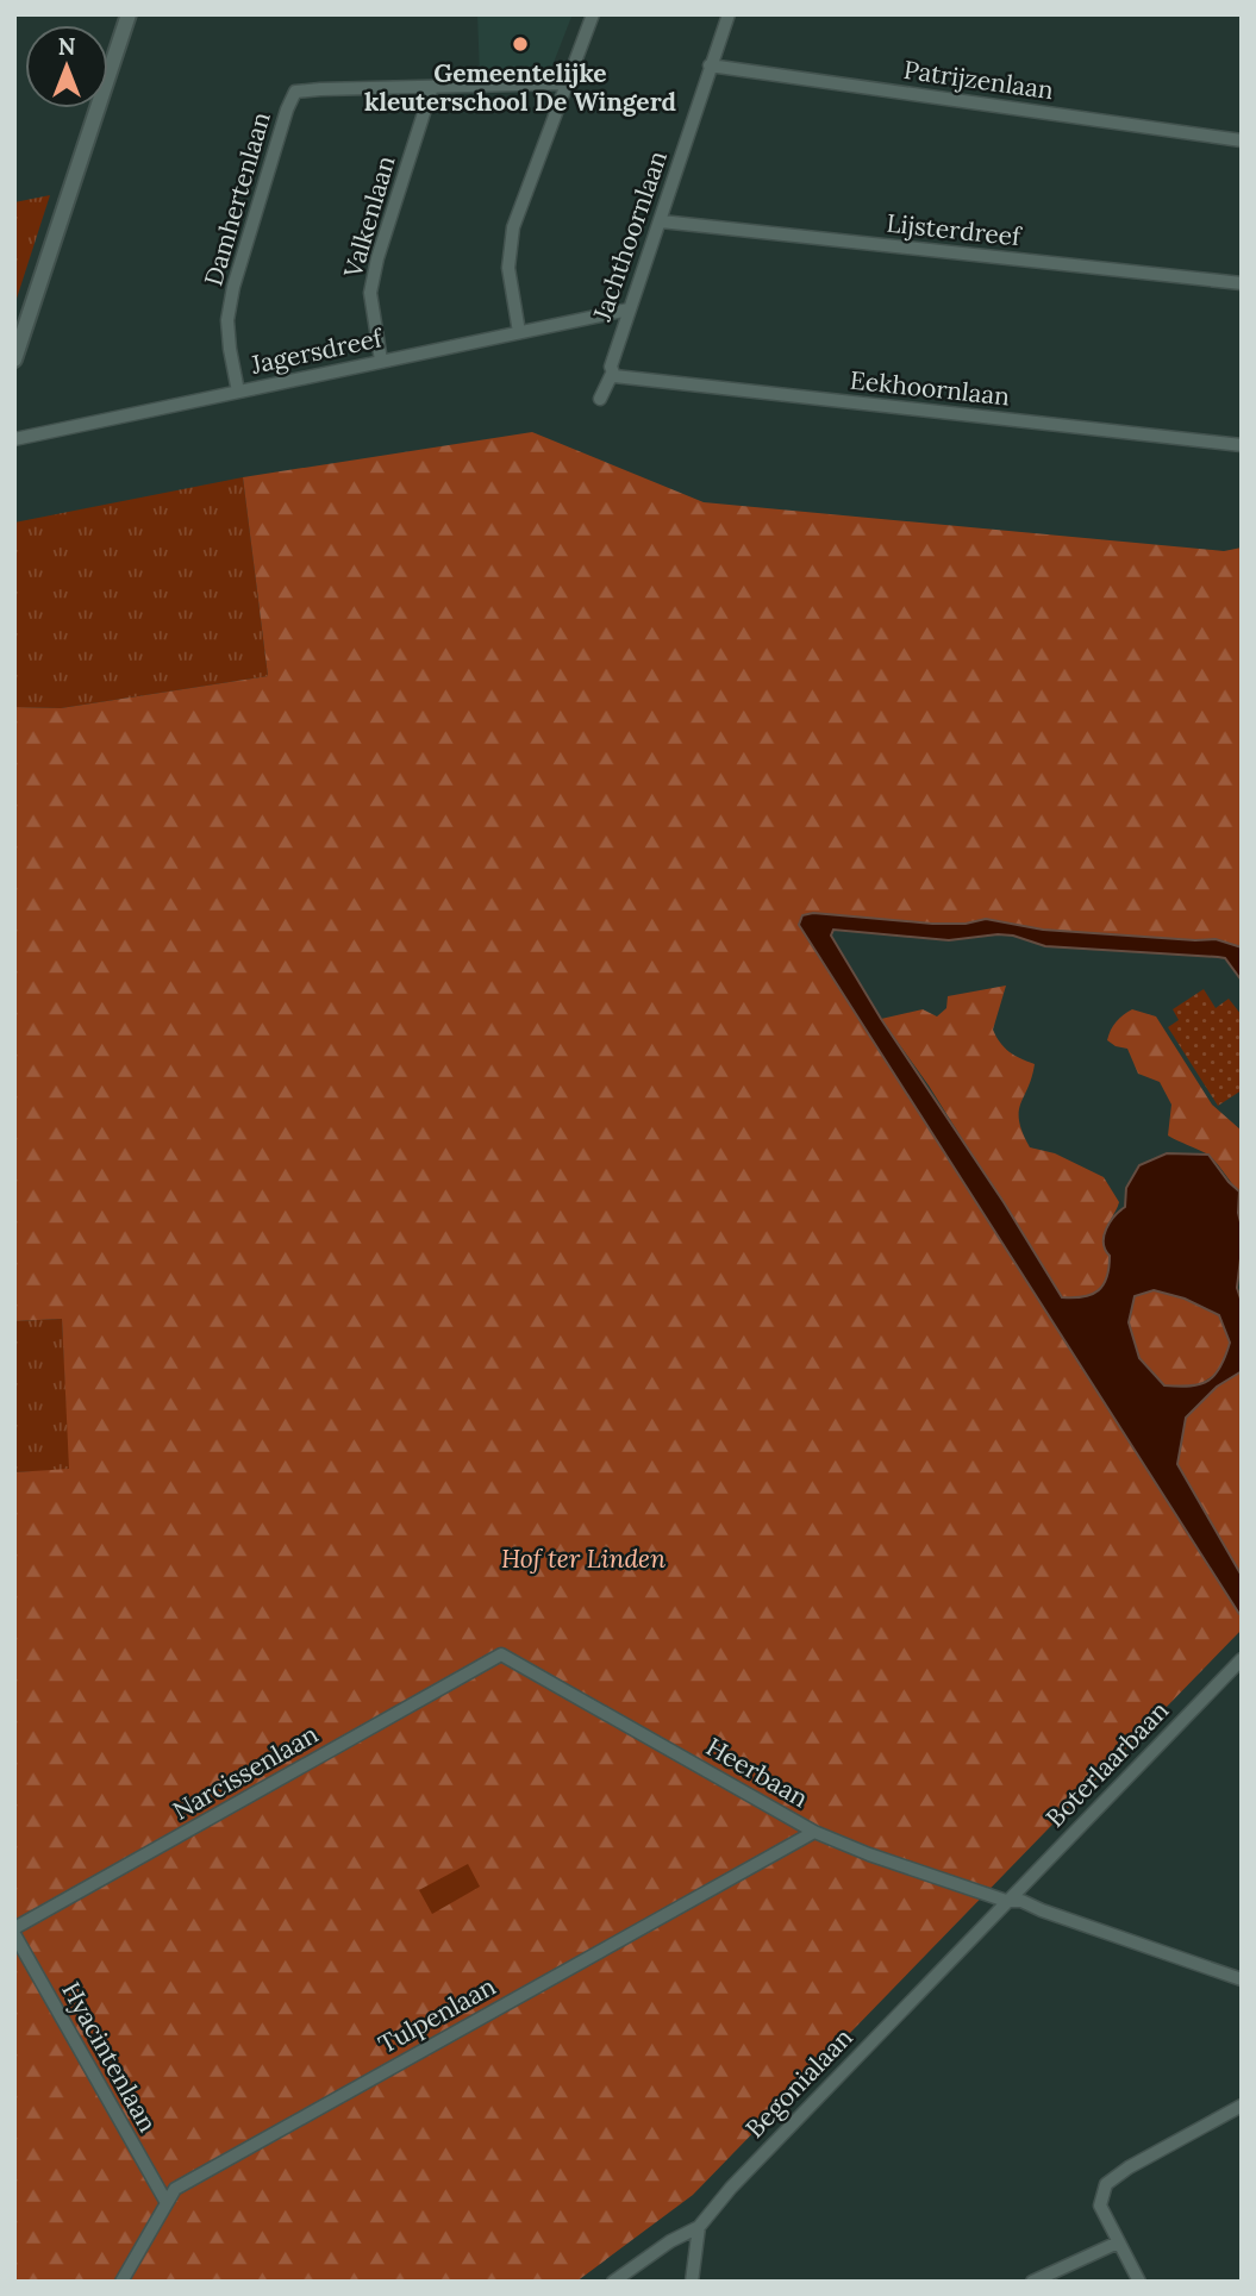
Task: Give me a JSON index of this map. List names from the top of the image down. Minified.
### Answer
{"streets":{"street":["Patrijzenlaan","Damhertenlaan","Valkenlaan","Lijsterdreef","Jachthoornlaan","Jagersdreef","Eekhoornlaan","Boterlaarbaan","Narcissenlaan","Heerbaan","Tulpenlaan","Hyacintenlaan","Begonialaan"]},"crossings":[["Patrijzenlaan","Jachthoornlaan"],["Damhertenlaan","Valkenlaan"],["Damhertenlaan","Jagersdreef"],["Valkenlaan","Jagersdreef"],["Lijsterdreef","Jachthoornlaan"],["Jachthoornlaan","Jagersdreef"],["Jachthoornlaan","Eekhoornlaan"],["Boterlaarbaan","Heerbaan"],["Boterlaarbaan","Begonialaan"],["Narcissenlaan","Heerbaan"],["Narcissenlaan","Hyacintenlaan"],["Heerbaan","Tulpenlaan"],["Heerbaan","Begonialaan"],["Tulpenlaan","Hyacintenlaan"]],"parks":["Hof ter Linden"],"places":["Gemeentelijke kleuterschool De Wingerd"],"north":"top"}
